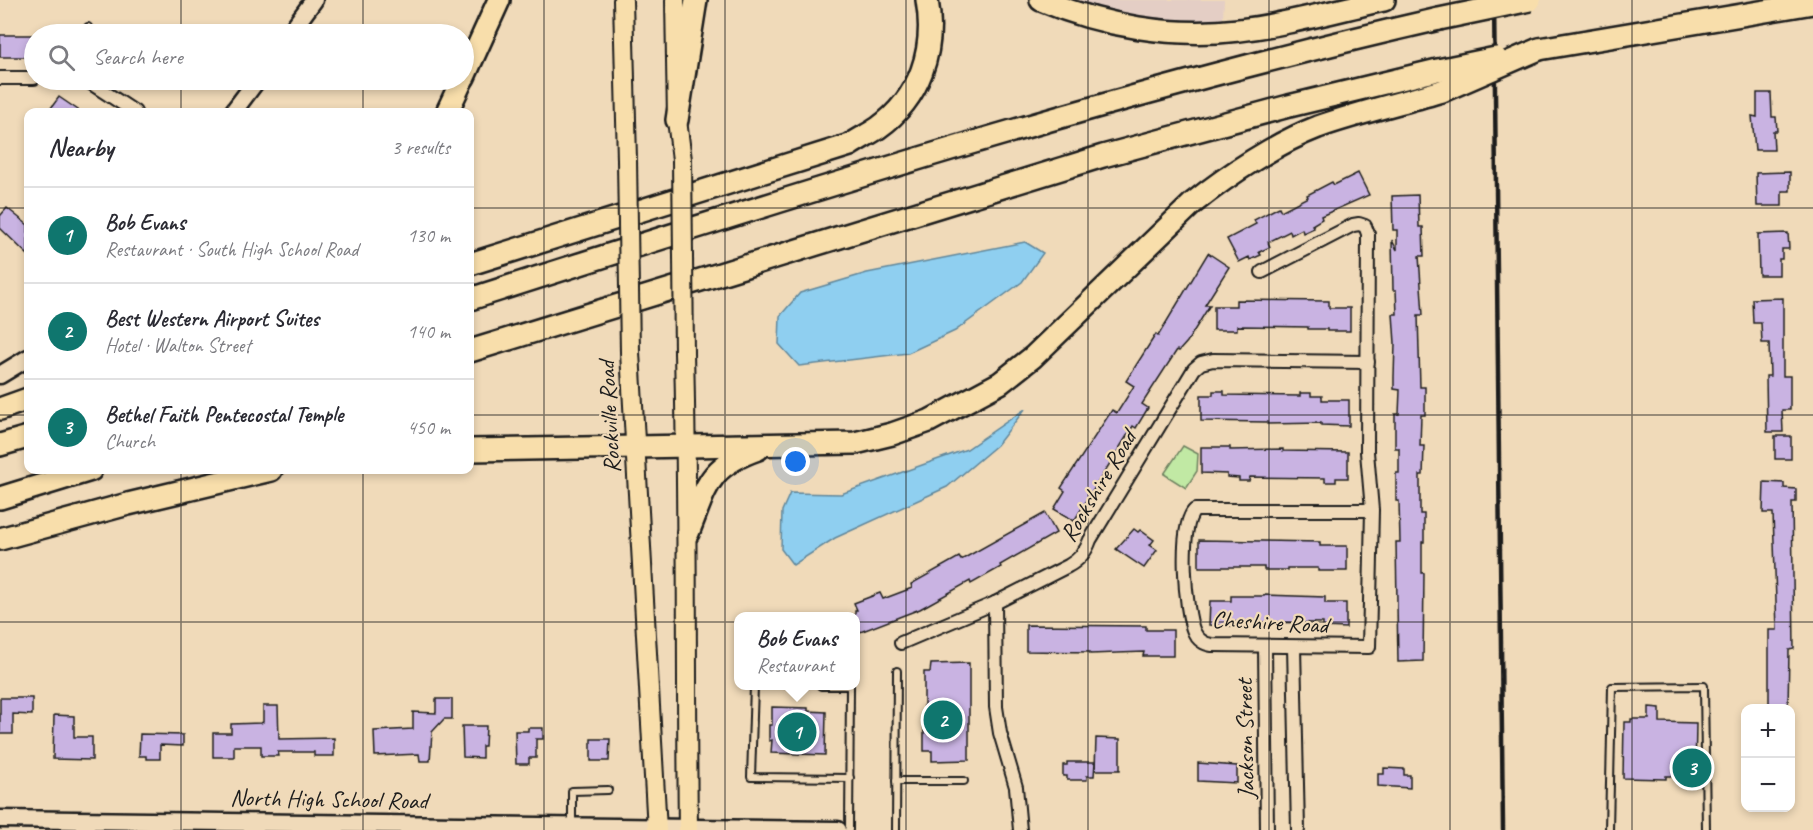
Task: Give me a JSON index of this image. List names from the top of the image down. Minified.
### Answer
{"streets":{"main road":["Rockville Road"],"street":["Rockshire Road","Cheshire Road","Jackson Street","North High School Road"]},"crossings":[["Rockville Road","North High School Road"],["Rockshire Road","Cheshire Road"],["Cheshire Road","Jackson Street"]],"page":{"search":"Search here","heading":["Nearby","3 results"],"list":[{"mark":"1","name":"Bob Evans","note":"Restaurant · South High School Road","value":"130 m"},{"mark":"2","name":"Best Western Airport Suites","note":"Hotel · Walton Street","value":"140 m"},{"mark":"3","name":"Bethel Faith Pentecostal Temple","note":"Church","value":"450 m"}],"popup":["Bob Evans","Restaurant"],"pins":["2","1","3"],"map_buttons":["+","−"]}}
